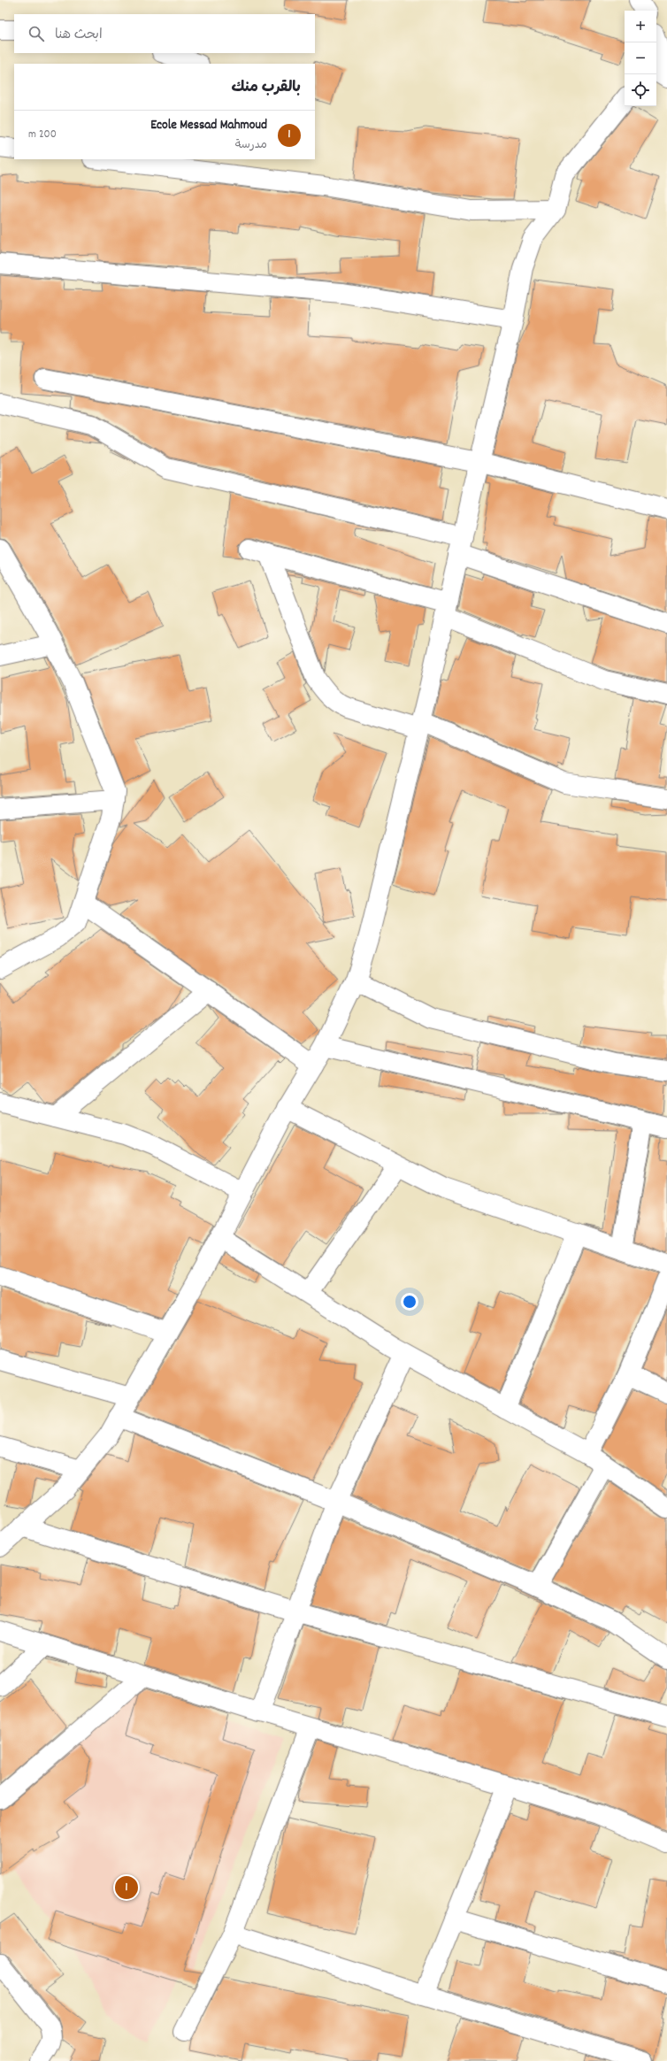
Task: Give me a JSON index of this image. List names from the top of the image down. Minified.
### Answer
{"page":{"map_buttons":["+","−"],"search":"ابحث هنا","heading":"بالقرب منك","list":[{"mark":"1","name":"Ecole Messad Mahmoud","note":"مدرسة","value":"200 m"}],"pins":"1"}}
